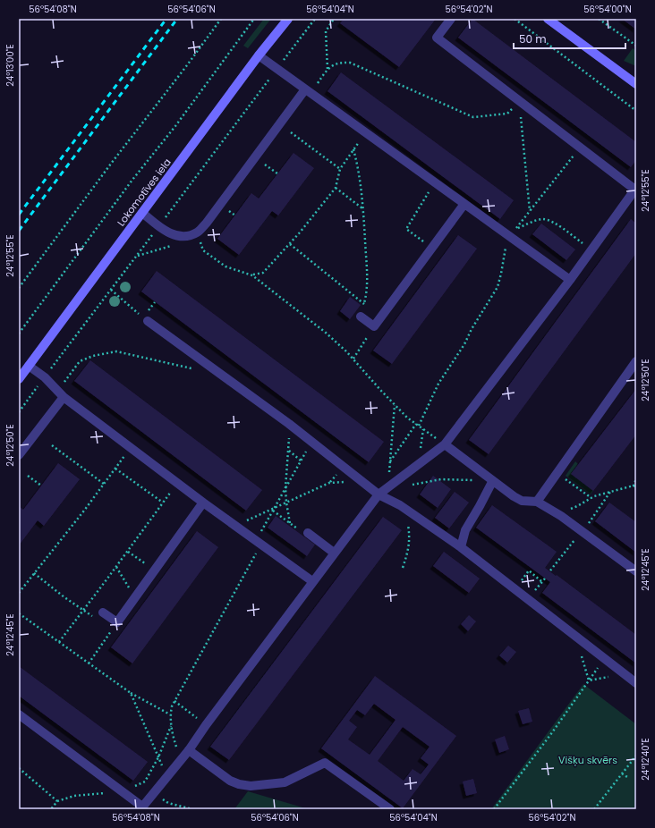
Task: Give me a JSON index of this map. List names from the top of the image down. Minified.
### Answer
{"streets":{"street":["Lokomotīves iela"]},"parks":["Višķu skvērs"],"scale_bar":"50 m","coordinates":["56°54'08\"N","56°54'06\"N","56°54'04\"N","56°54'02\"N","56°54'00\"N","24°13'00\"E","24°12'55\"E","24°12'50\"E","24°12'45\"E","24°12'40\"E"]}
